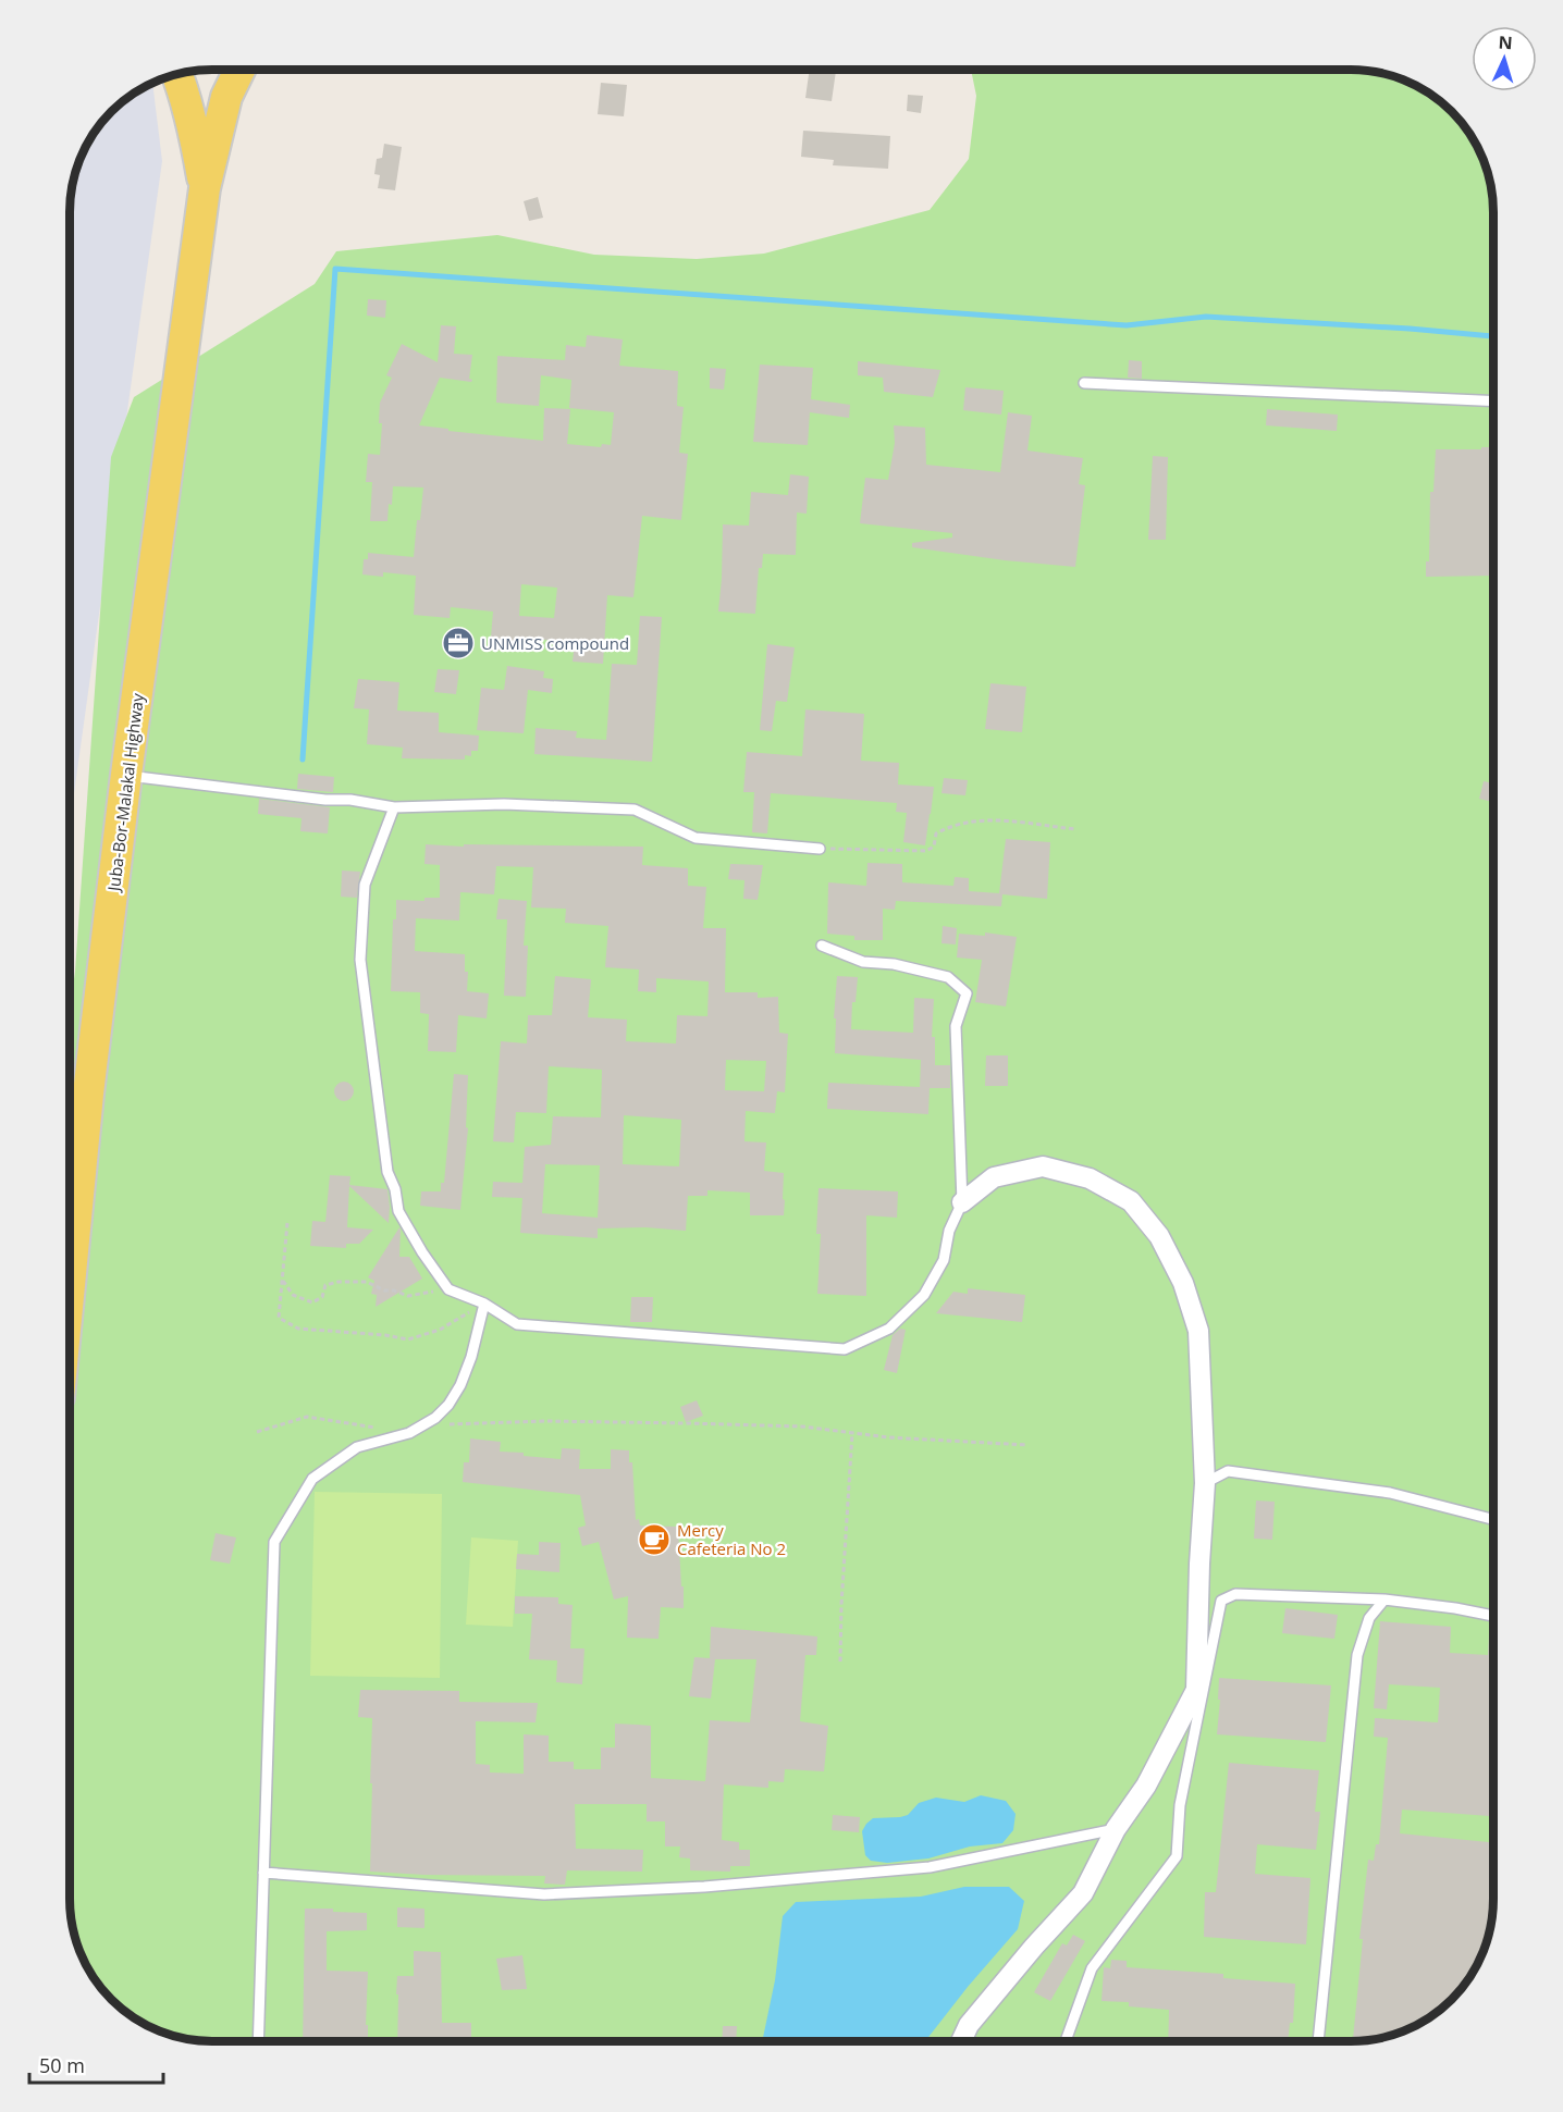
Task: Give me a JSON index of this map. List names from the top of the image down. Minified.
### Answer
{"streets":{"main road":["Juba-Bor-Malakal Highway"]},"places":{"office":["UNMISS compound"],"cafe":["Mercy Cafeteria No 2"]},"scale_bar":"50 m","north":"top"}
